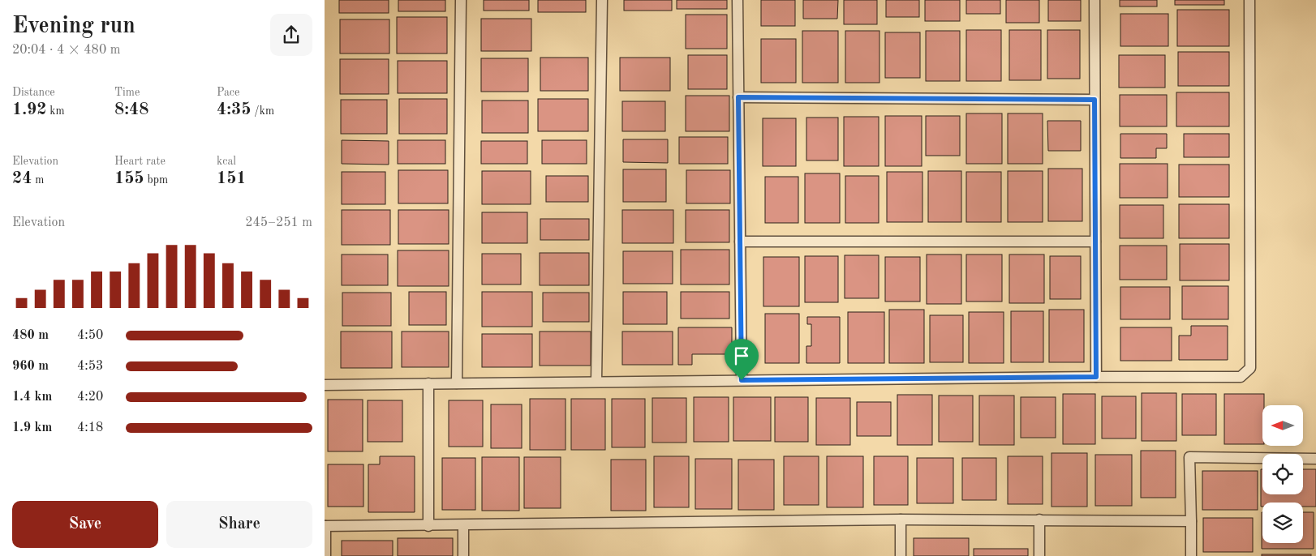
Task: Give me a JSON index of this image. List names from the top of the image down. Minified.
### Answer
{"north":"left","page":{"heading":["Evening run","20:04 · 4 × 480 m"],"stats":[["Distance","1.92 km"],["Time","8:48"],["Pace","4:35 /km"],["Elevation","24 m"],["Heart rate","155 bpm"],["kcal","151"]],"chart":["Elevation","245–251 m"],"list":[{"name":"480 m","note":"4:50"},{"name":"960 m","note":"4:53"},{"name":"1.4 km","note":"4:20"},{"name":"1.9 km","note":"4:18"}],"buttons":["Save","Share"]}}
